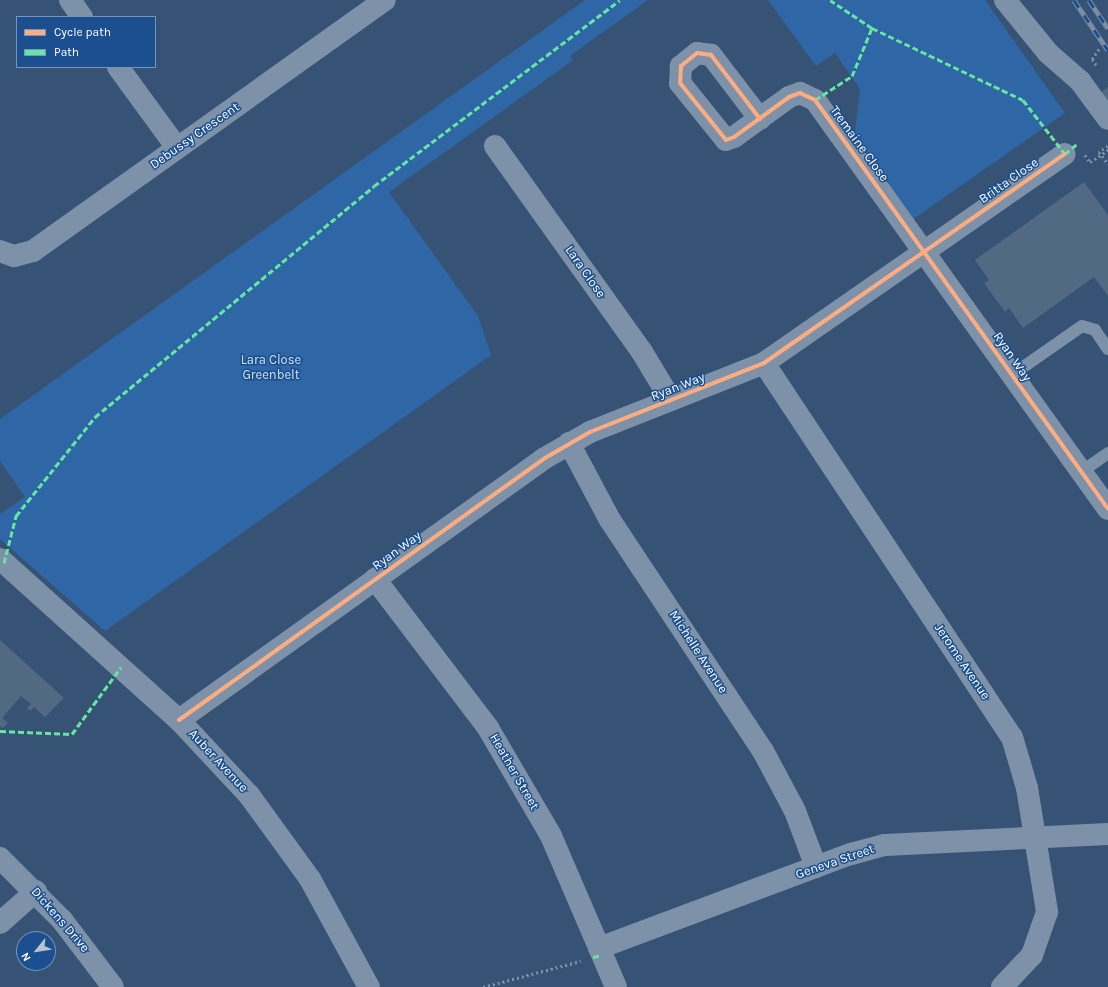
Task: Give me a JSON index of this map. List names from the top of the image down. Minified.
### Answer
{"streets":{"street":["Debussy Crescent","Tremaine Close","Britta Close","Lara Close","Ryan Way","Michelle Avenue","Jerome Avenue","Auber Avenue","Heather Street","Geneva Street","Dickens Drive"]},"crossings":[["Tremaine Close","Britta Close"],["Tremaine Close","Ryan Way"],["Britta Close","Ryan Way"],["Lara Close","Ryan Way"],["Ryan Way","Michelle Avenue"],["Ryan Way","Jerome Avenue"],["Ryan Way","Auber Avenue"],["Ryan Way","Heather Street"],["Michelle Avenue","Geneva Street"],["Jerome Avenue","Geneva Street"],["Heather Street","Geneva Street"]],"parks":["Lara Close Greenbelt"],"legend":["Cycle path","Path"],"north":"bottom left"}
